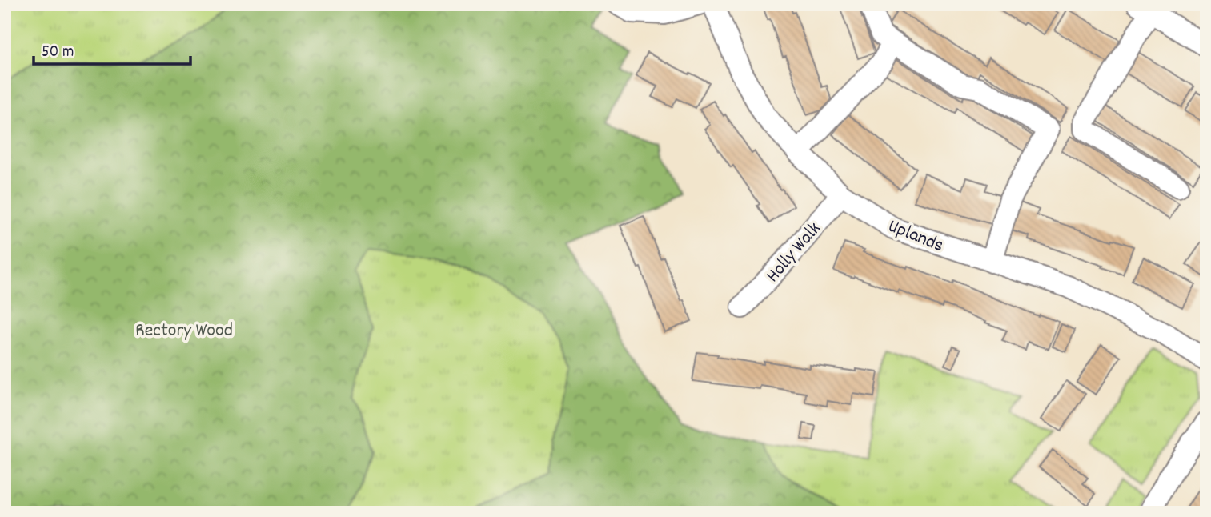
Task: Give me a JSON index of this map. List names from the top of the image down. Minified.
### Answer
{"streets":{"street":["Uplands","Holly Walk"]},"crossings":[["Uplands","Holly Walk"]],"parks":["Rectory Wood"],"scale_bar":"50 m"}
